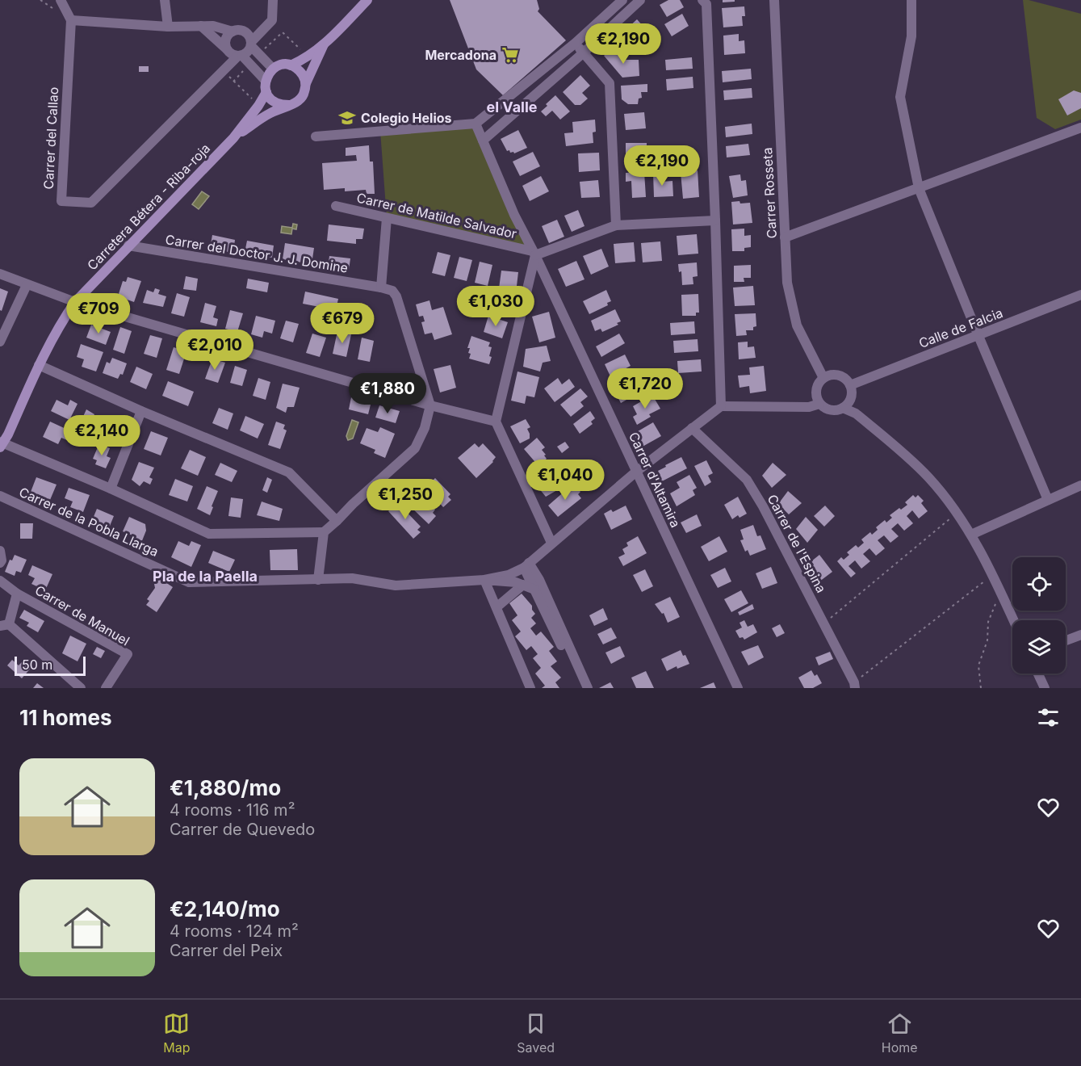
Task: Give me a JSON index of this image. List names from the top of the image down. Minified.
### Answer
{"streets":{"main road":["Carretera Bétera - Riba-roja"],"street":["Carrer del Callao","Carrer Rosseta","Carrer de Matilde Salvador","Carrer del Doctor J. J. Domine","Calle de Falcia","Carrer d'Altamira","Carrer de la Pobla Llarga","Carrer de l'Espina","Carrer de Manuel"]},"crossings":[["Carrer Rosseta","Calle de Falcia"],["Carretera Bétera - Riba-roja","Carrer del Doctor J. J. Domine"],["Carrer de Matilde Salvador","Carrer d'Altamira"],["Carrer d'Altamira","Carrer de la Pobla Llarga"],["Carrer de la Pobla Llarga","Carrer de l'Espina"]],"districts":["el Valle","Pla de la Paella"],"places":{"supermarket":["Mercadona"],"school or university":["Colegio Helios"]},"scale_bar":"50 m","page":{"price":["€2,190","€2,190","€1,030","€709","€679","€2,010","€1,720","€1,880","€2,140","€1,040","€1,250"],"scale":"50 m","heading":"11 homes","list":[{"name":"€1,880/mo","note":"4 rooms · 116 m² · Carrer de Quevedo"},{"name":"€2,140/mo","note":"4 rooms · 124 m² · Carrer del Peix"}],"tabs":["Map","Saved","Home"]}}
